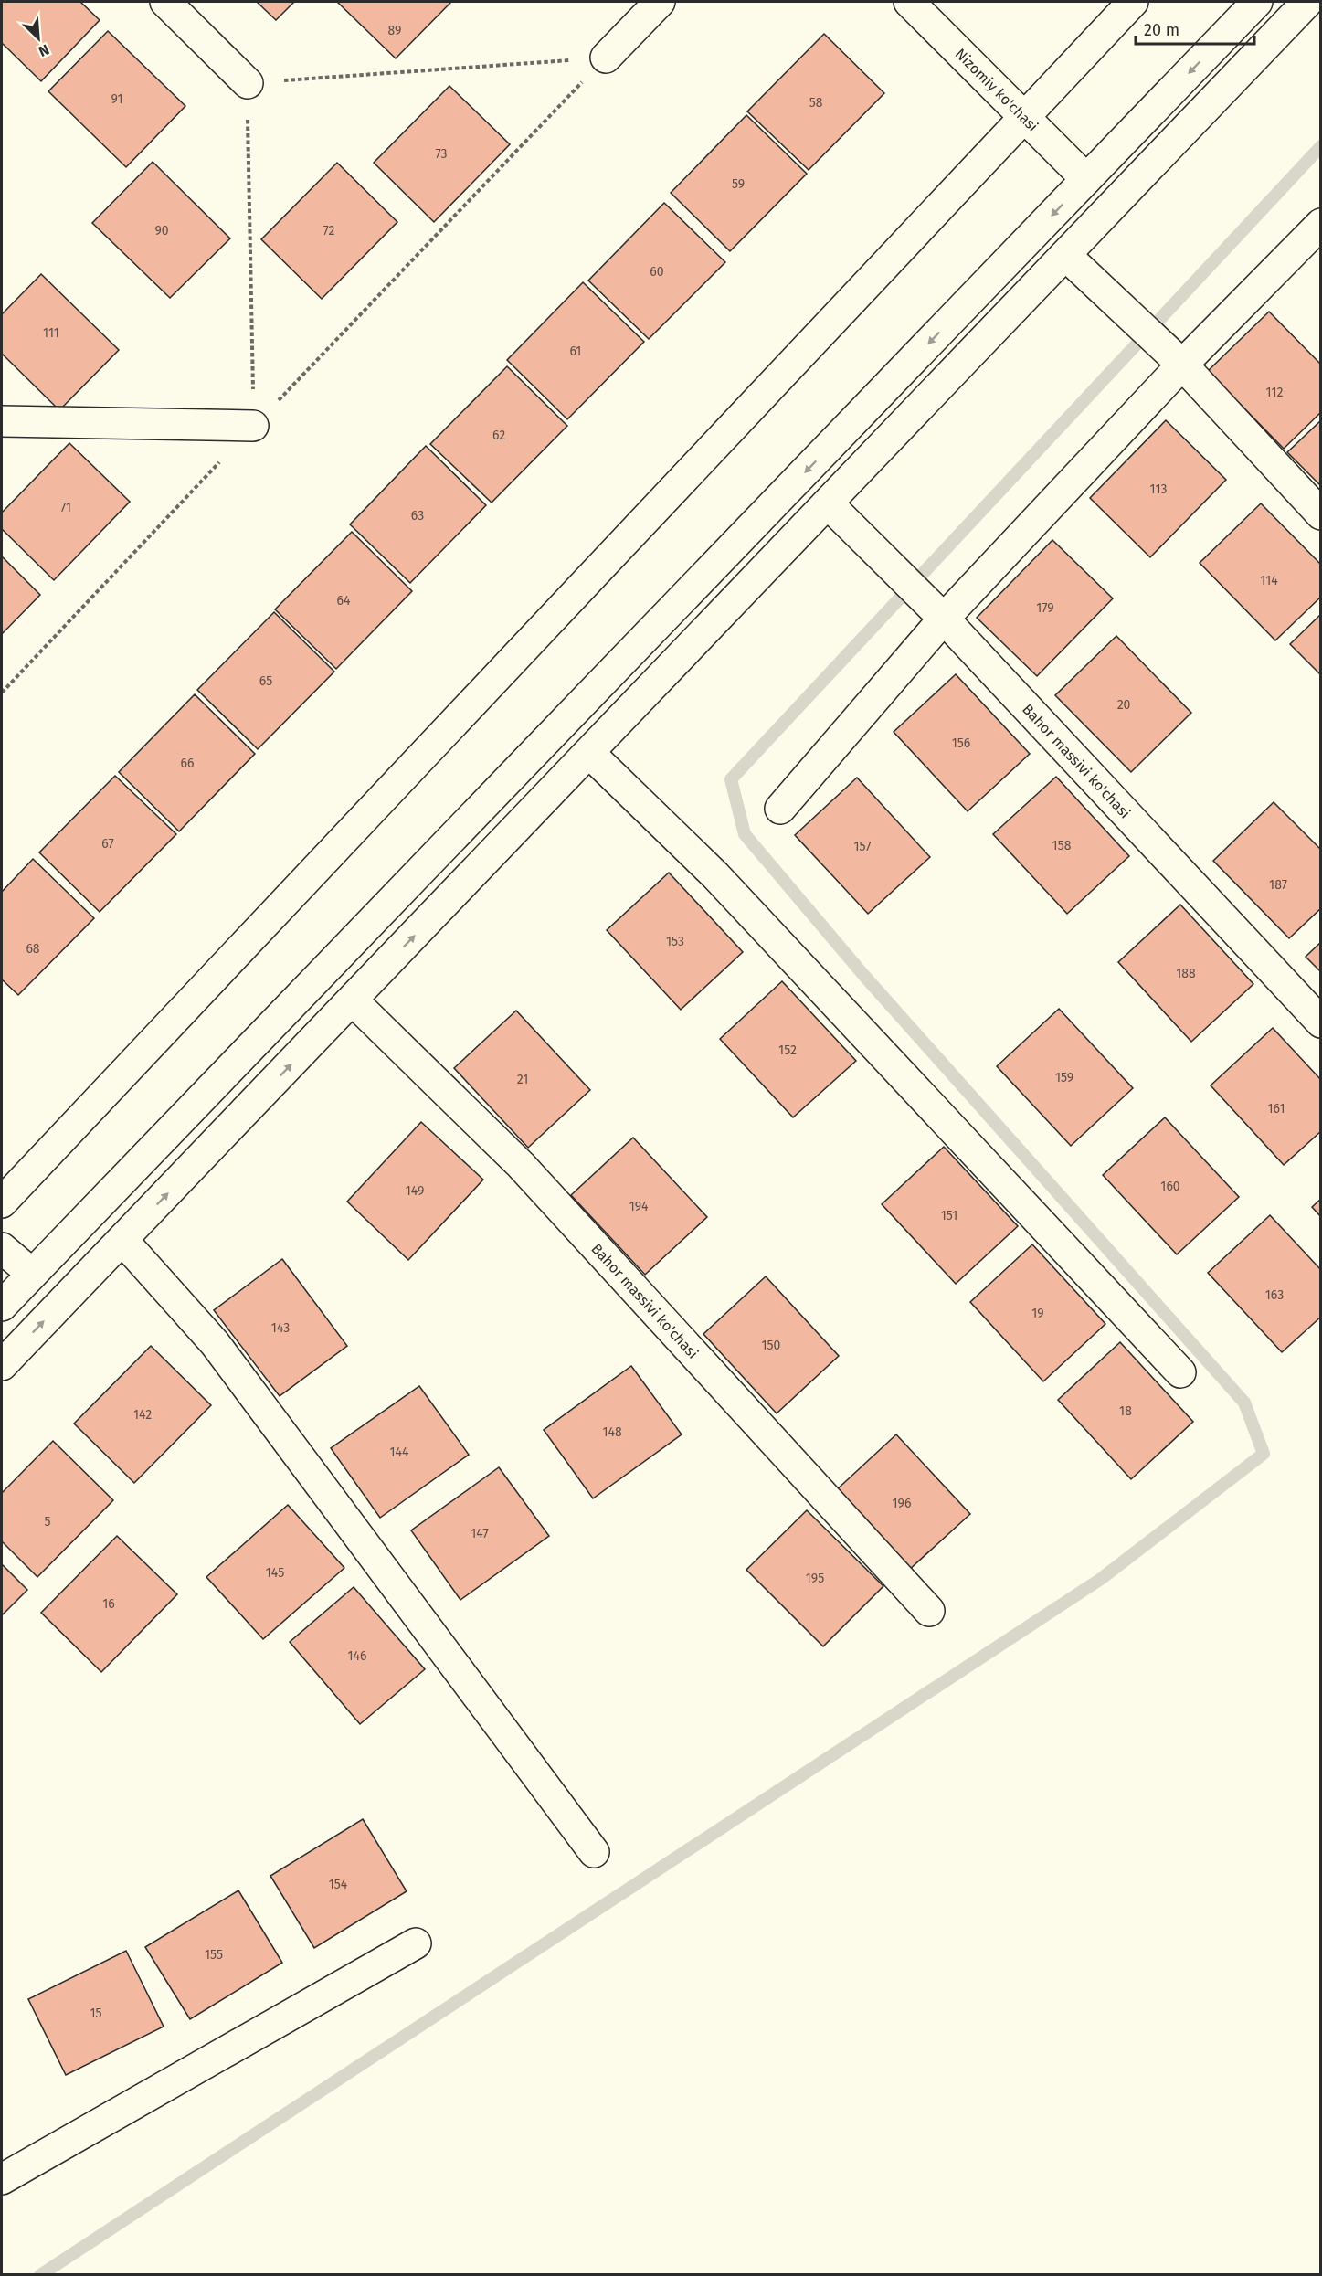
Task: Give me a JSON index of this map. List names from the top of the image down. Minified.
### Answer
{"streets":{"street":["Nizomiy ko'chasi","Bahor massivi ko'chasi"]},"house_numbers":["89","91","58","73","59","90","72","60","111","61","112","62","113","71","63","114","64","179","65","20","156","66","67","158","157","187","153","68","188","152","159","21","161","160","149","194","151","163","19","143","150","18","142","148","144","196","5","147","145","195","16","146","154","155","15"],"scale_bar":"20 m","north":"bottom right"}
